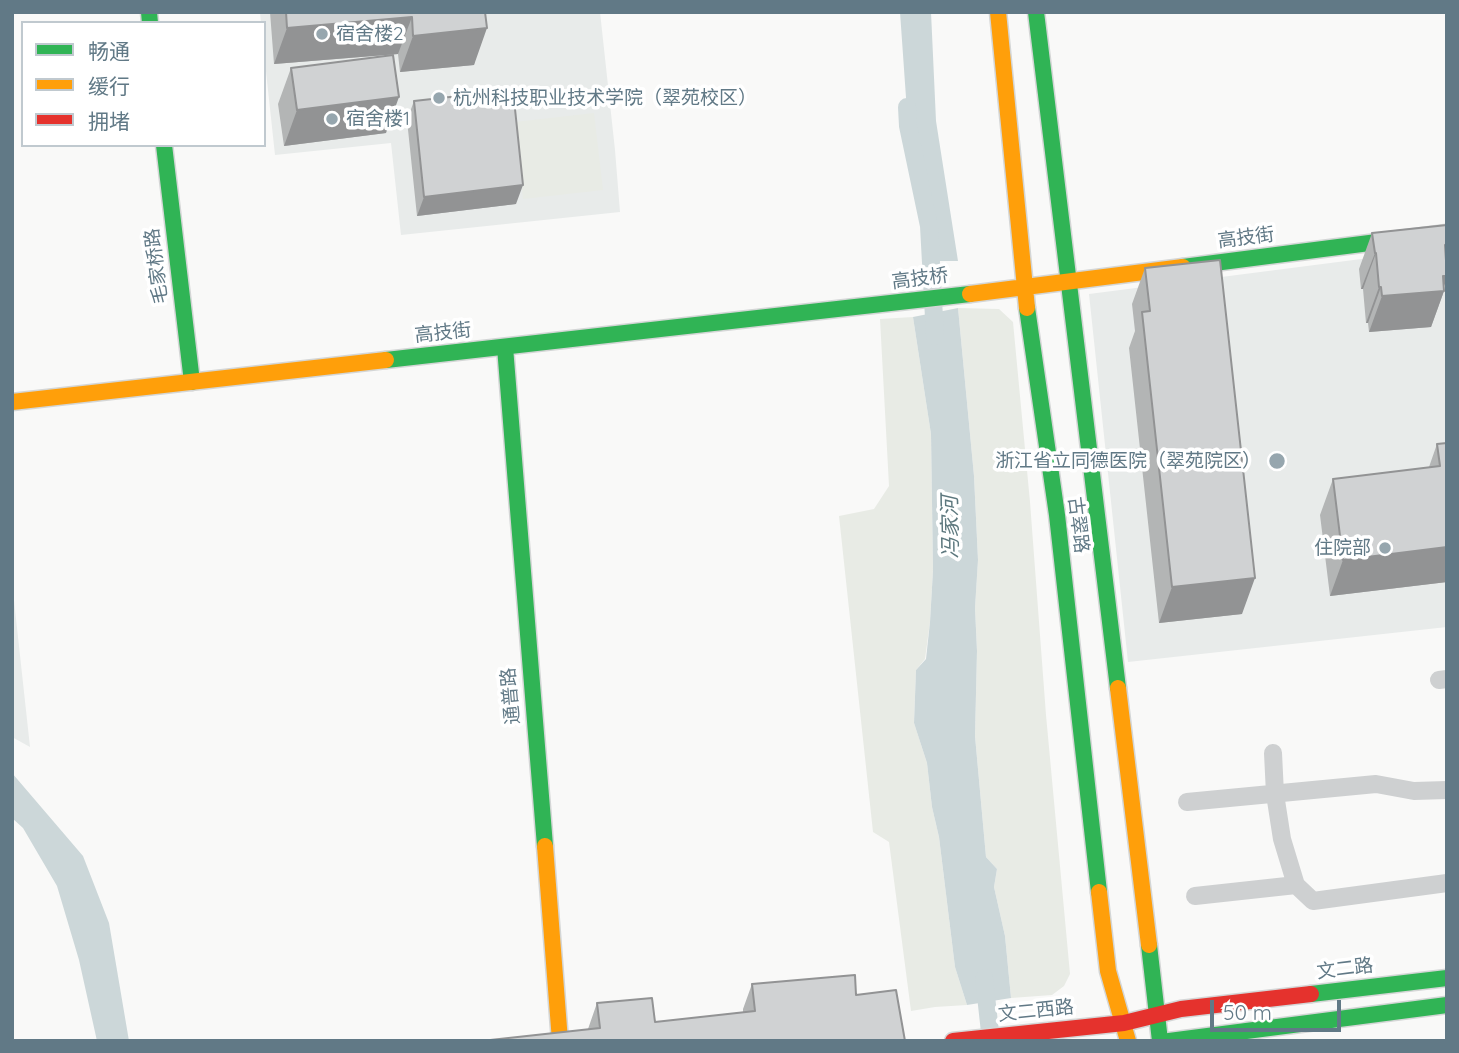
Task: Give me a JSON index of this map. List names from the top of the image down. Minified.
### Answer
{"streets":{"main road":["高技街","毛家桥路","高技桥","古翠路","通普路","文二路","文二西路"]},"crossings":[["高技街","毛家桥路"],["高技街","高技桥"],["高技街","古翠路"],["高技街","通普路"],["古翠路","文二路"],["古翠路","文二西路"],["文二路","文二西路"]],"water":["冯家河"],"places":["宿舍楼2","杭州科技职业技术学院（翠苑校区）","宿舍楼1","浙江省立同德医院（翠苑院区）","住院部"],"legend":["畅通","缓行","拥堵"],"scale_bar":"50 m"}
